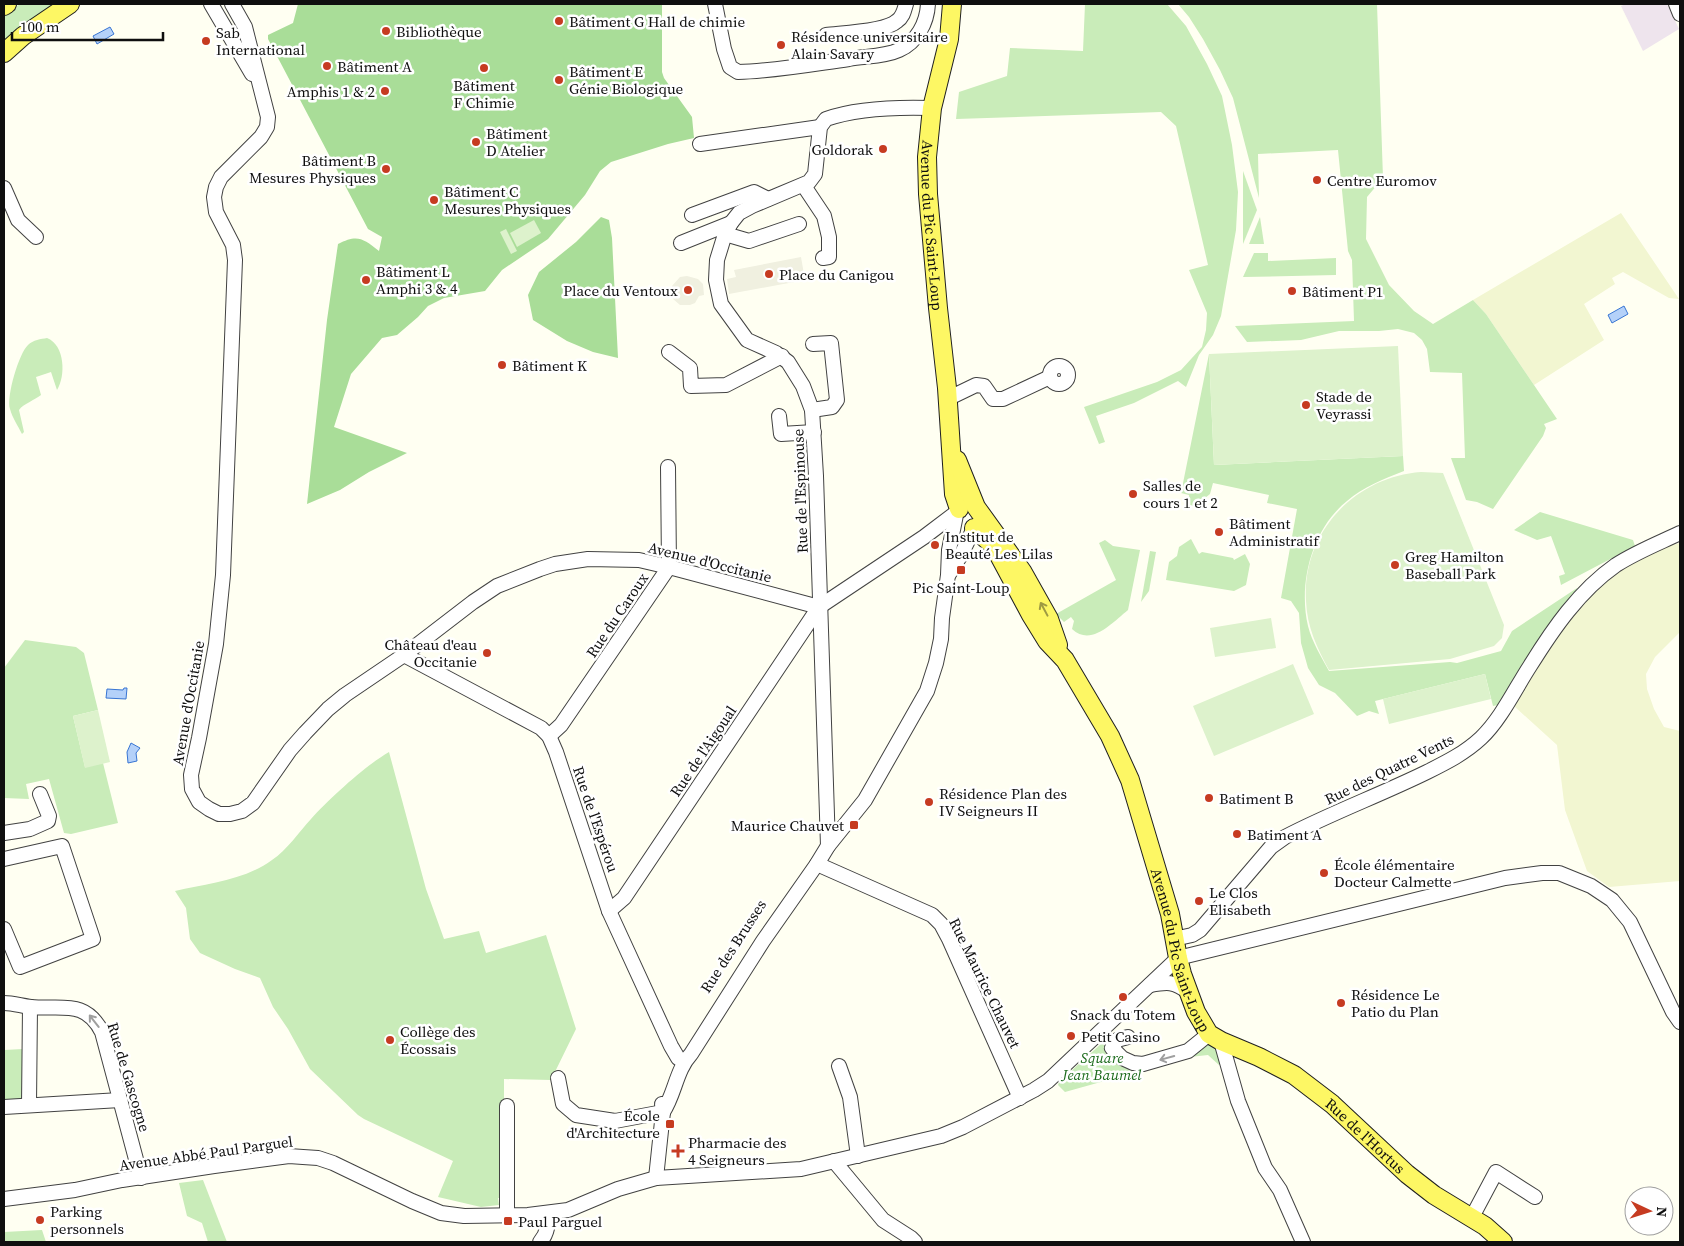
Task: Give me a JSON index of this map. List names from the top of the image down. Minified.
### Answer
{"streets":{"main road":["Avenue du Pic Saint-Loup","Rue de l'Hortus"],"street":["Rue de l'Espinouse","Avenue d'Occitanie","Rue du Caroux","Rue de l'Aigoual","Rue des Quatre Vents","Rue de l'Espérou","Rue des Brusses","Rue Maurice Chauvet","Rue de Gascogne","Avenue Abbé Paul Parguel"]},"crossings":[["Avenue du Pic Saint-Loup","Rue des Quatre Vents"],["Avenue du Pic Saint-Loup","Rue des Brusses"],["Avenue du Pic Saint-Loup","Rue de l'Hortus"],["Avenue du Pic Saint-Loup","Avenue Abbé Paul Parguel"],["Rue de l'Espinouse","Avenue d'Occitanie"],["Rue de l'Espinouse","Rue de l'Aigoual"],["Rue de l'Espinouse","Rue des Brusses"],["Rue de l'Espinouse","Rue Maurice Chauvet"],["Avenue d'Occitanie","Rue du Caroux"],["Avenue d'Occitanie","Rue de l'Aigoual"],["Rue du Caroux","Rue de l'Espérou"],["Rue de l'Aigoual","Rue de l'Espérou"],["Rue de l'Espérou","Rue des Brusses"],["Rue des Brusses","Rue Maurice Chauvet"],["Rue des Brusses","Avenue Abbé Paul Parguel"],["Rue Maurice Chauvet","Avenue Abbé Paul Parguel"],["Rue de Gascogne","Avenue Abbé Paul Parguel"]],"one_way":["Rue de Gascogne"],"parks":["Square Jean Baumel"],"places":{"other":["Bâtiment G Hall de chimie","Bibliothèque","Sab International","Résidence universitaire Alain Savary","Bâtiment A","Bâtiment F Chimie","Bâtiment E Génie Biologique","Amphis 1 & 2","Bâtiment D Atelier","Goldorak","Bâtiment B Mesures Physiques","Centre Euromov","Bâtiment C Mesures Physiques","Place du Canigou","Bâtiment L Amphi 3 & 4","Place du Ventoux","Bâtiment P1","Bâtiment K","Stade de Veyrassi","Salles de cours 1 et 2","Bâtiment Administratif","Institut de Beauté Les Lilas","Greg Hamilton Baseball Park","Château d'eau Occitanie","Batiment B","Résidence Plan des IV Seigneurs II","Batiment A","École élémentaire Docteur Calmette","Le Clos Elisabeth","Snack du Totem","Résidence Le Patio du Plan","Petit Casino","Collège des Écossais","Parking personnels"],"transit":["Pic Saint-Loup","Maurice Chauvet","École d'Architecture","Paul Parguel"],"health":["Pharmacie des 4 Seigneurs"]},"scale_bar":"100 m","north":"right"}
